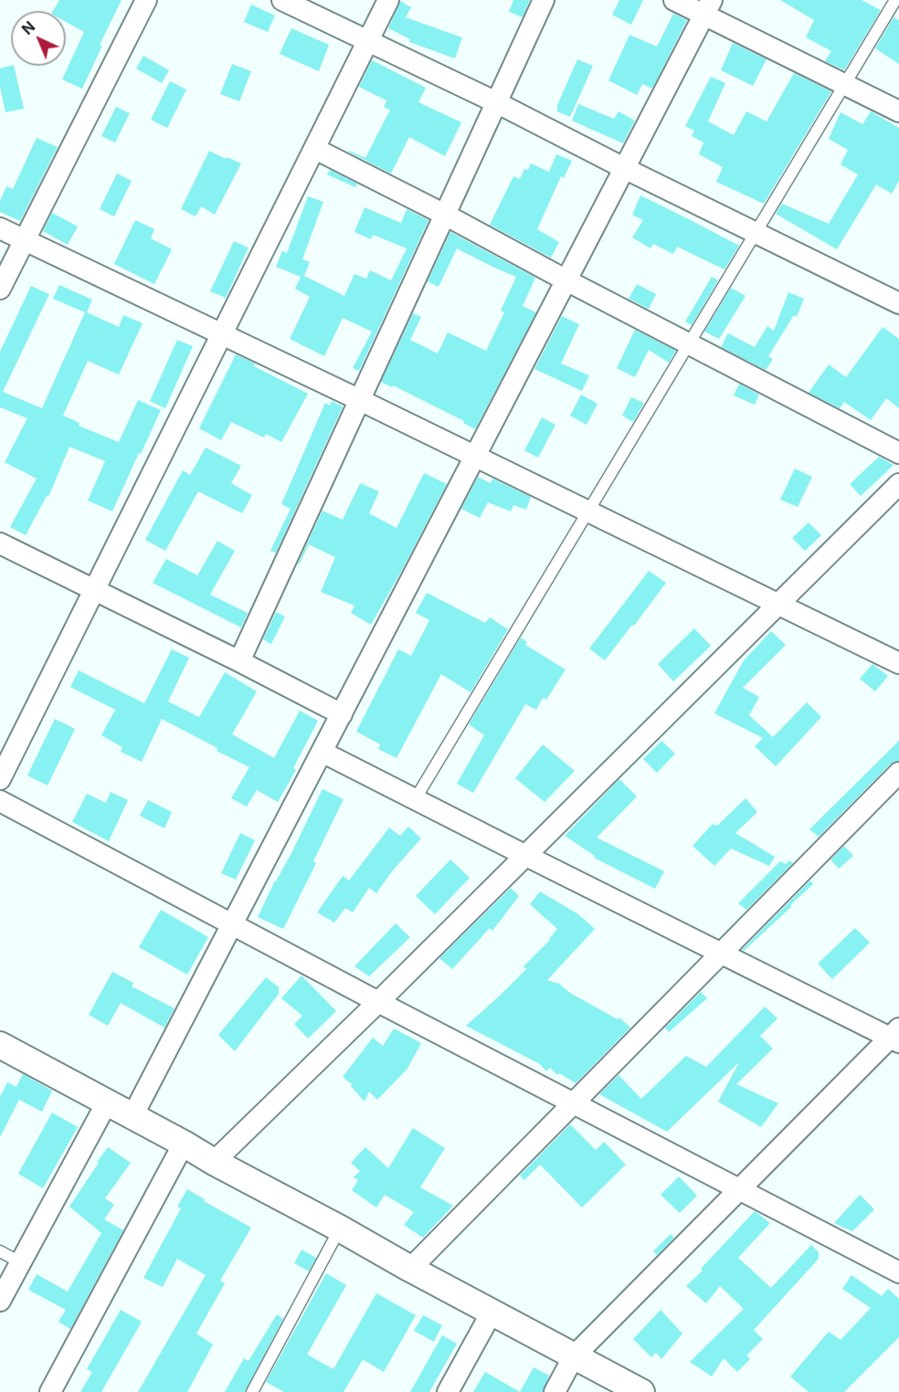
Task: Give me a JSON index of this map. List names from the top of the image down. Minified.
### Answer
{"north":"top left"}
